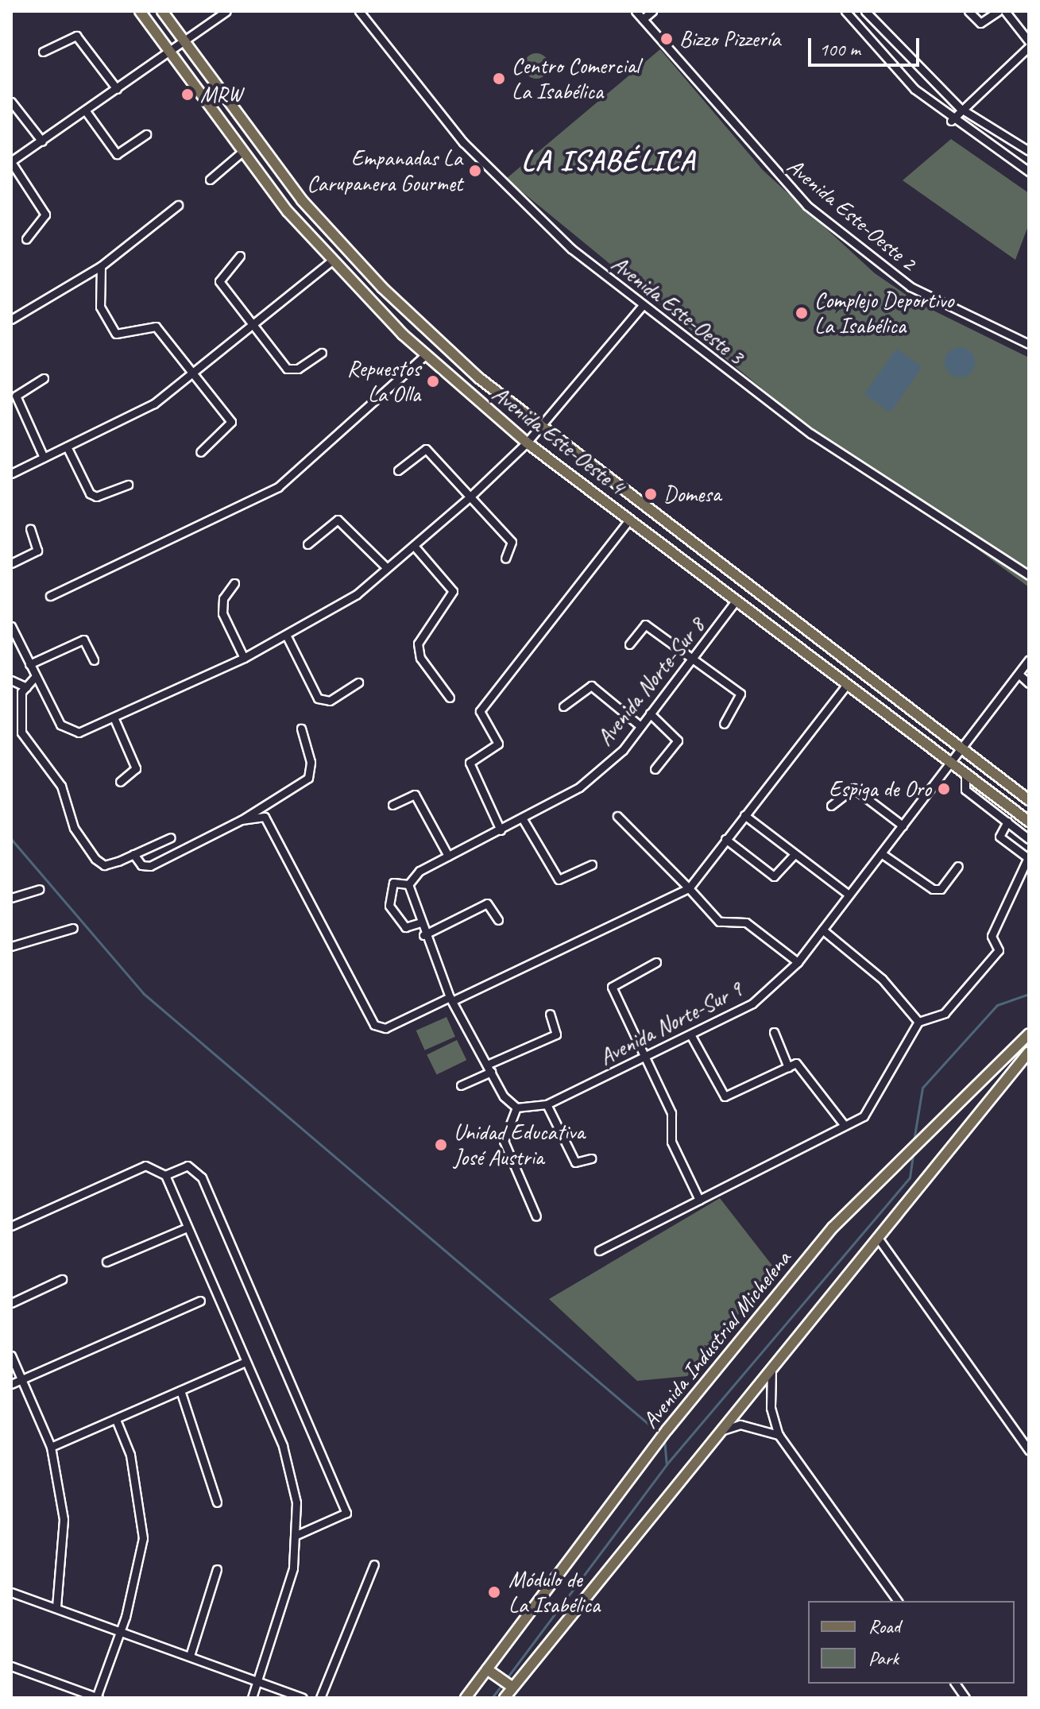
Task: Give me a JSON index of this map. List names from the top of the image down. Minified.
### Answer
{"streets":{"main road":["Avenida Este-Oeste 4","Avenida Industrial Michelena"],"street":["Avenida Este-Oeste 2","Avenida Este-Oeste 3","Avenida Norte-Sur 8","Avenida Norte-Sur 9"]},"crossings":[["Avenida Este-Oeste 4","Avenida Norte-Sur 8"],["Avenida Este-Oeste 4","Avenida Norte-Sur 9"]],"districts":["LA ISABÉLICA"],"places":["Bizzo Pizzería","Centro Comercial La Isabélica","MRW","Empanadas La Carupanera Gourmet","Complejo Deportivo La Isabélica","Repuestos La Olla","Domesa","Espiga de Oro","Unidad Educativa José Austria","Módulo de La Isabélica"],"legend":["Road","Park"],"scale_bar":"100 m"}
